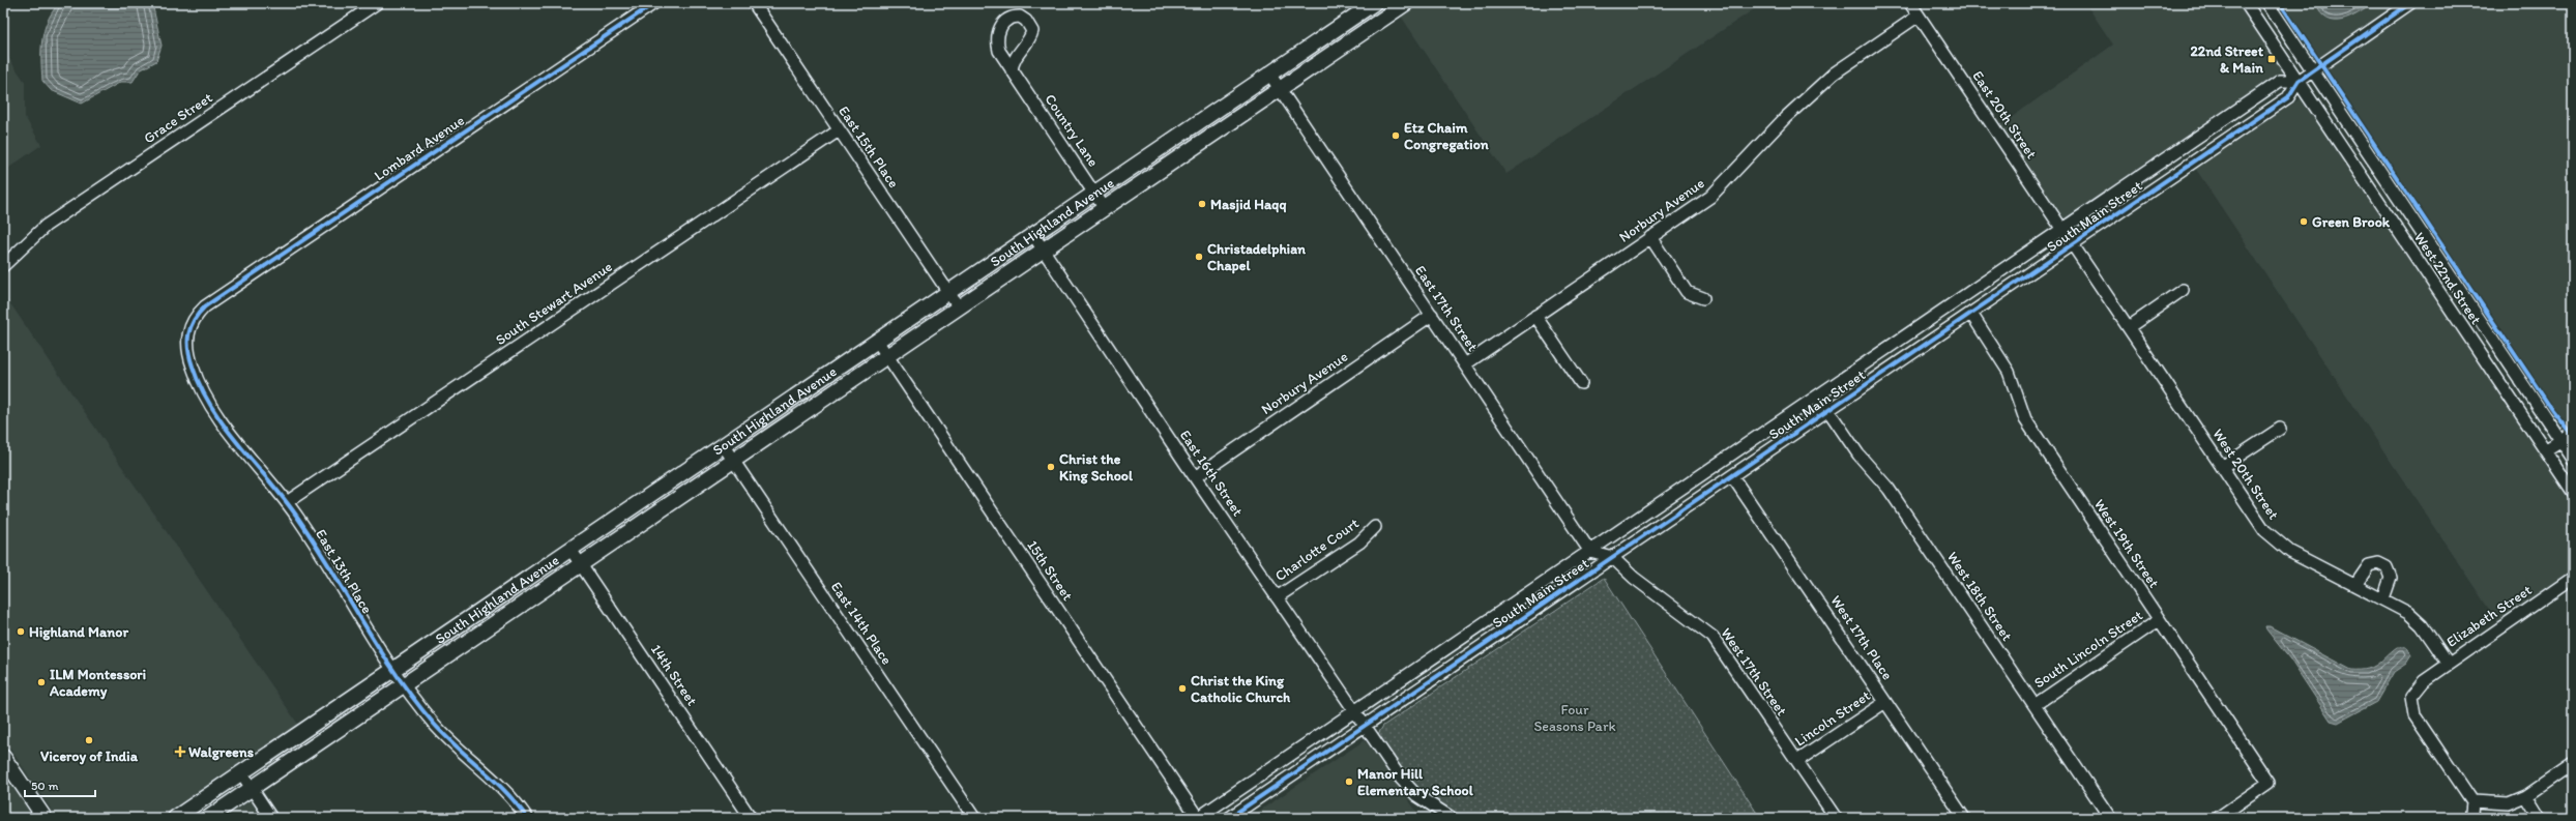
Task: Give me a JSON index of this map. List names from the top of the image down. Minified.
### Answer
{"streets":{"main road":["South Highland Avenue"],"street":["East 20th Street","Grace Street","Country Lane","East 15th Place","Lombard Avenue","Norbury Avenue","South Main Street","West 22nd Street","South Stewart Avenue","East 17th Street","East 16th Street","West 20th Street","West 19th Street","Charlotte Court","15th Street","East 13th Place","West 18th Street","Elizabeth Street","East 14th Place","West 17th Place","South Lincoln Street","West 17th Street","14th Street","Lincoln Street"]},"crossings":[["East 20th Street","Norbury Avenue"],["East 20th Street","South Main Street"],["East 20th Street","West 20th Street"],["Country Lane","South Highland Avenue"],["East 15th Place","South Highland Avenue"],["East 15th Place","South Stewart Avenue"],["Lombard Avenue","East 13th Place"],["Norbury Avenue","East 17th Street"],["Norbury Avenue","East 16th Street"],["South Main Street","West 22nd Street"],["South Main Street","East 17th Street"],["South Main Street","East 16th Street"],["South Main Street","West 20th Street"],["South Main Street","West 19th Street"],["South Main Street","15th Street"],["South Main Street","West 18th Street"],["South Main Street","West 17th Place"],["South Main Street","West 17th Street"],["South Highland Avenue","East 17th Street"],["South Highland Avenue","East 16th Street"],["South Highland Avenue","15th Street"],["South Highland Avenue","East 13th Place"],["South Highland Avenue","East 14th Place"],["South Highland Avenue","14th Street"],["South Stewart Avenue","East 13th Place"],["East 17th Street","West 17th Street"],["East 16th Street","Charlotte Court"],["West 20th Street","Elizabeth Street"],["West 19th Street","South Lincoln Street"],["West 18th Street","South Lincoln Street"],["West 17th Place","Lincoln Street"],["West 17th Street","Lincoln Street"]],"parks":["Four Seasons Park"],"places":{"transit":["22nd Street & Main"],"other":["Etz Chaim Congregation","Masjid Haqq","Green Brook","Christadelphian Chapel","Christ the King School","Highland Manor","ILM Montessori Academy","Christ the King Catholic Church","Viceroy of India","Manor Hill Elementary School"],"health":["Walgreens"]},"scale_bar":"50 m"}
